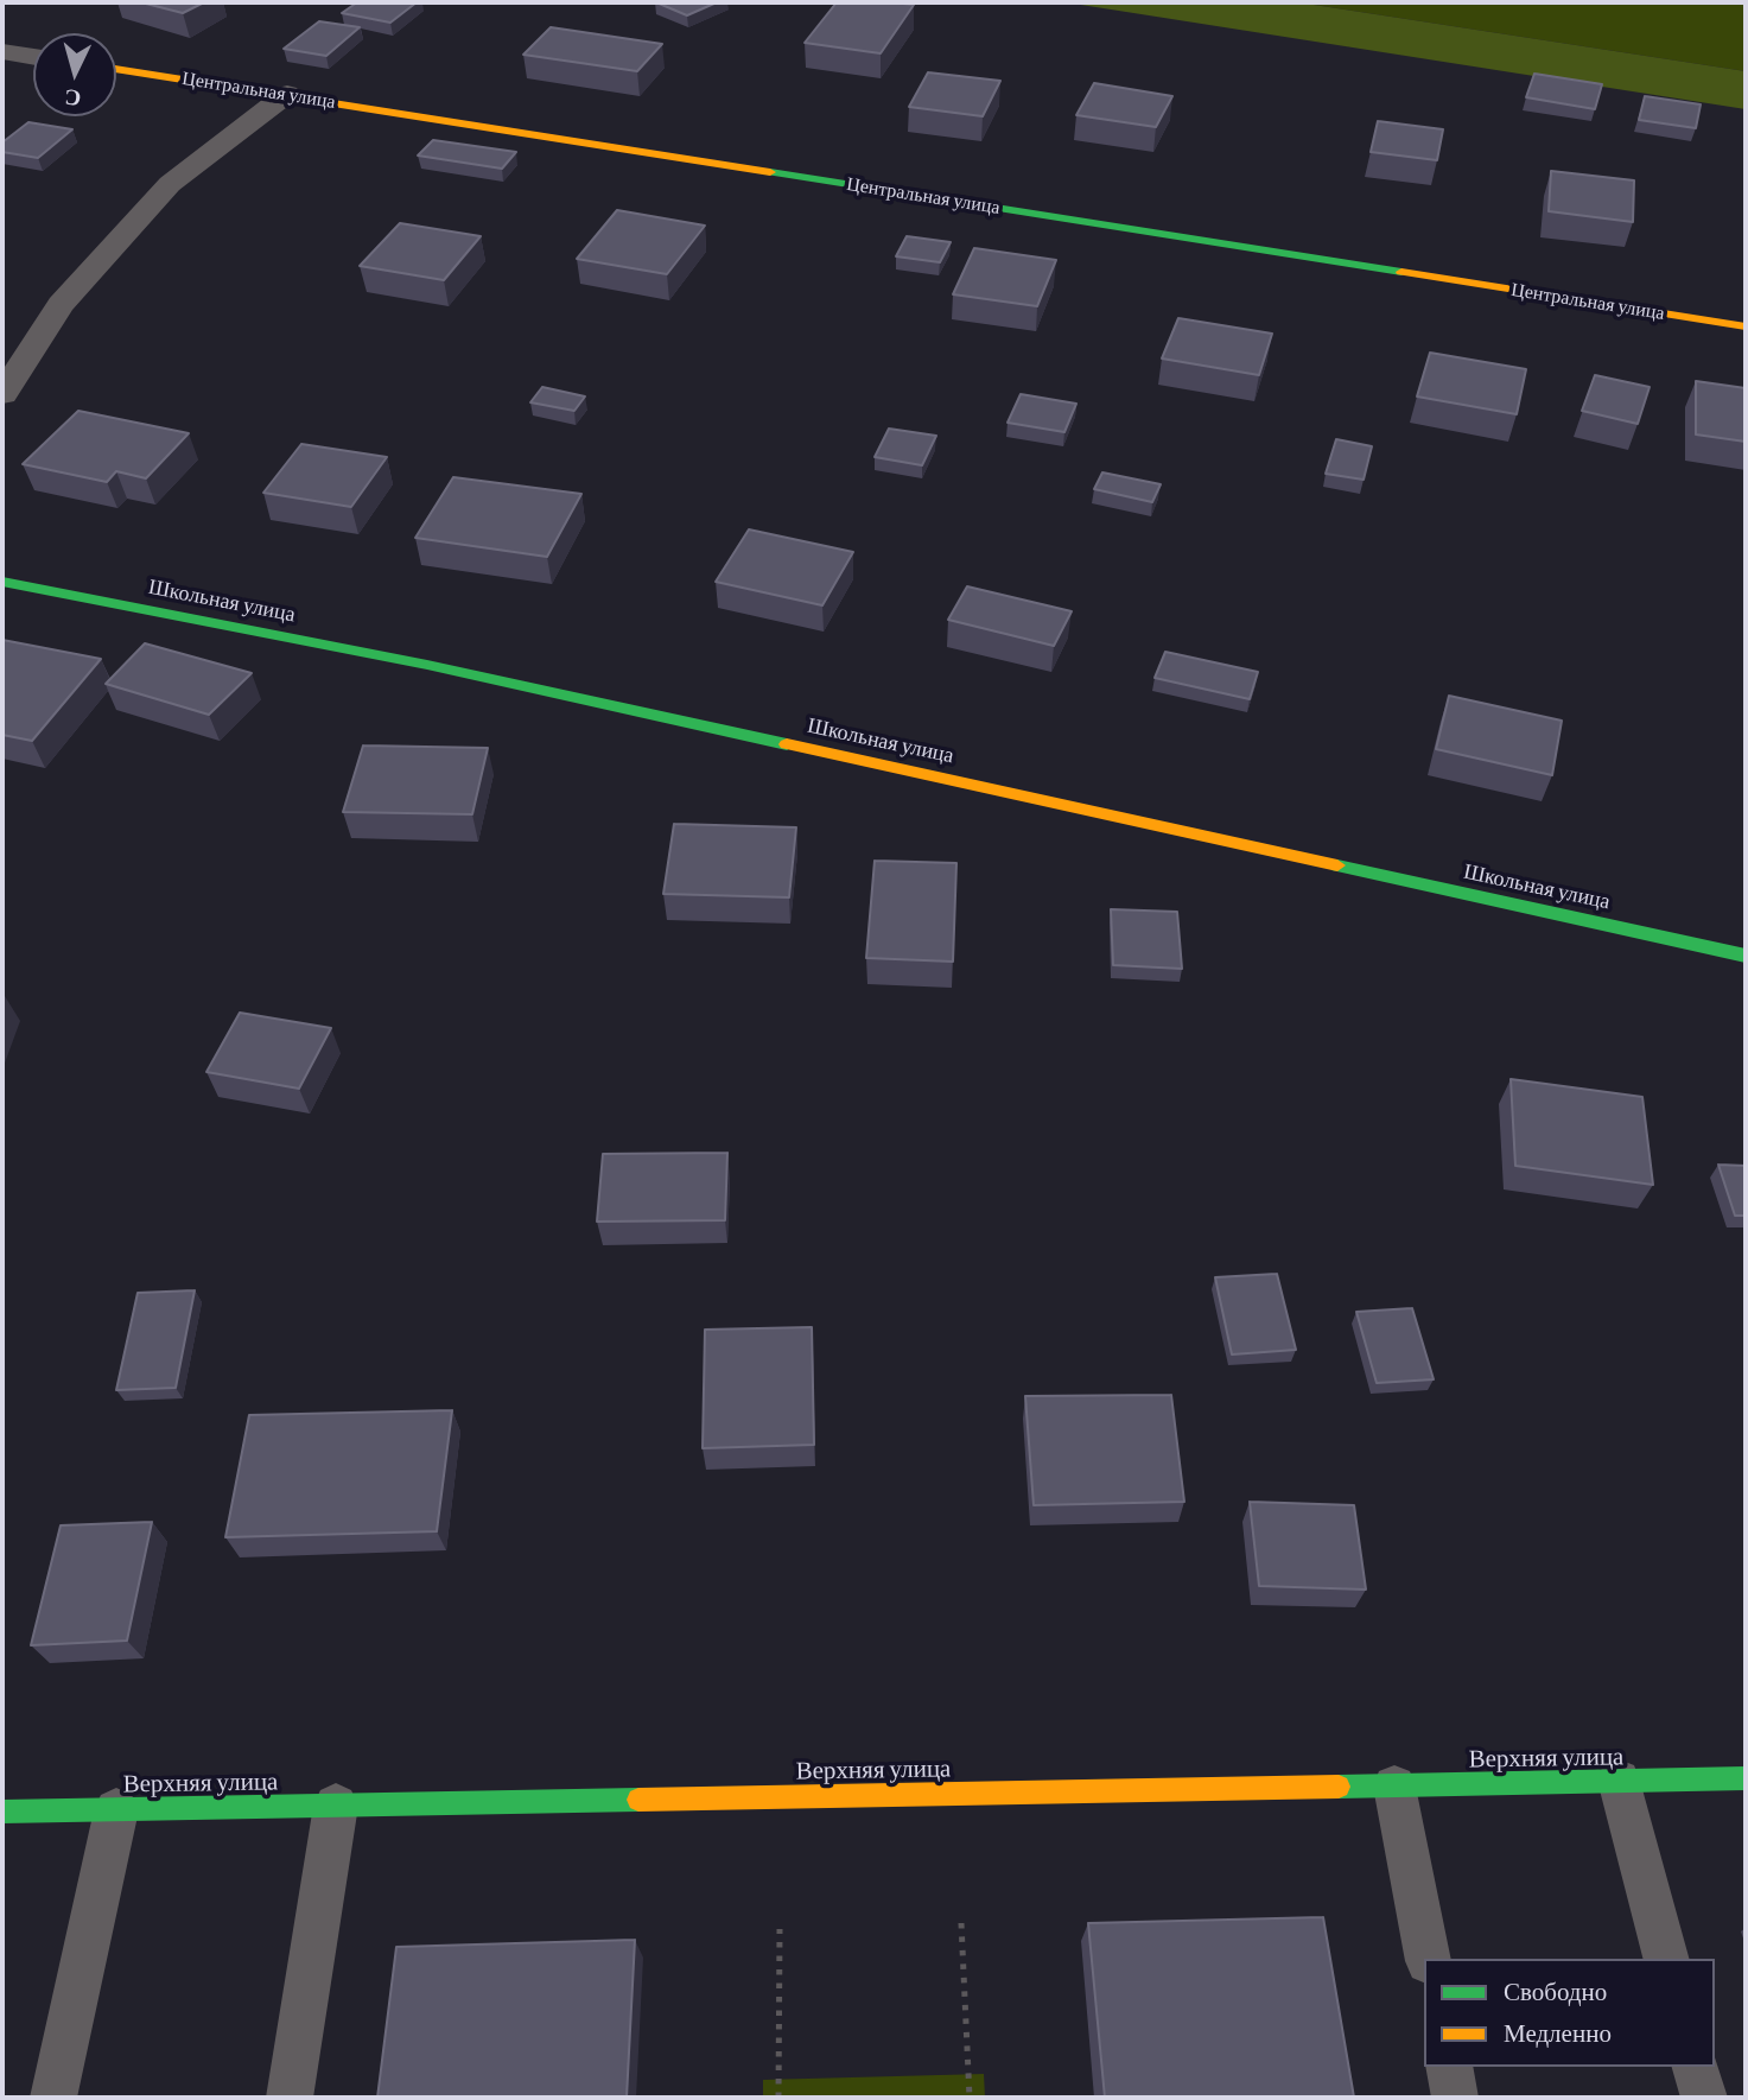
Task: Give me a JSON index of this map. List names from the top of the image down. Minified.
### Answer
{"streets":{"street":["Центральная улица","Школьная улица","Верхняя улица"]},"legend":["Свободно","Медленно"],"north":"bottom"}
